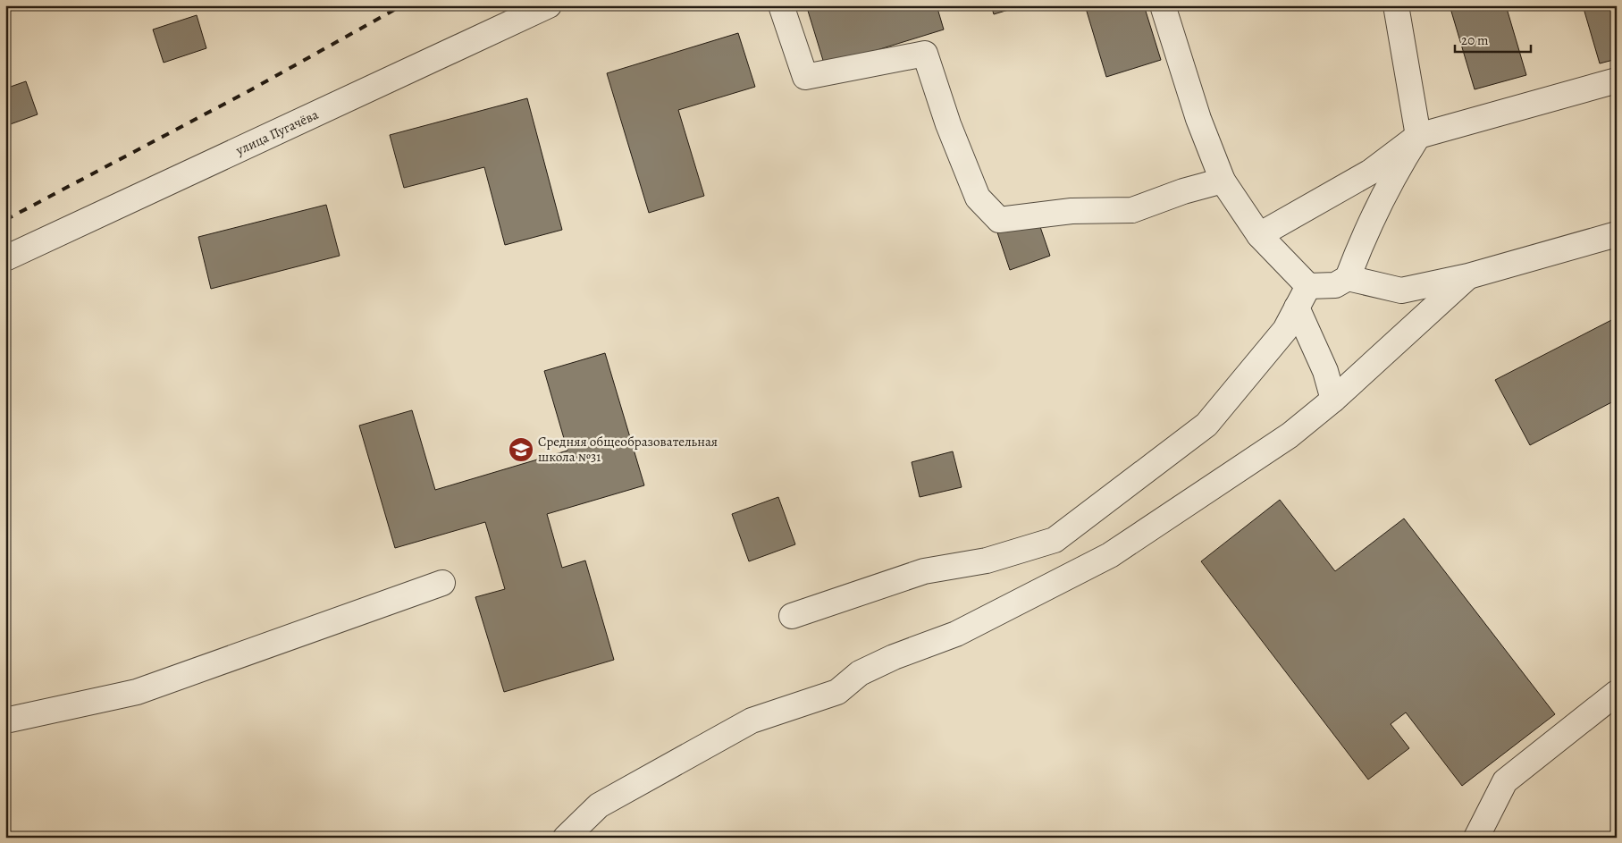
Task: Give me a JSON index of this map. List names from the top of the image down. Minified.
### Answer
{"streets":{"street":["улица Пугачёва"]},"places":{"school or university":["Средняя общеобразовательная школа №31"]},"scale_bar":"20 m"}
